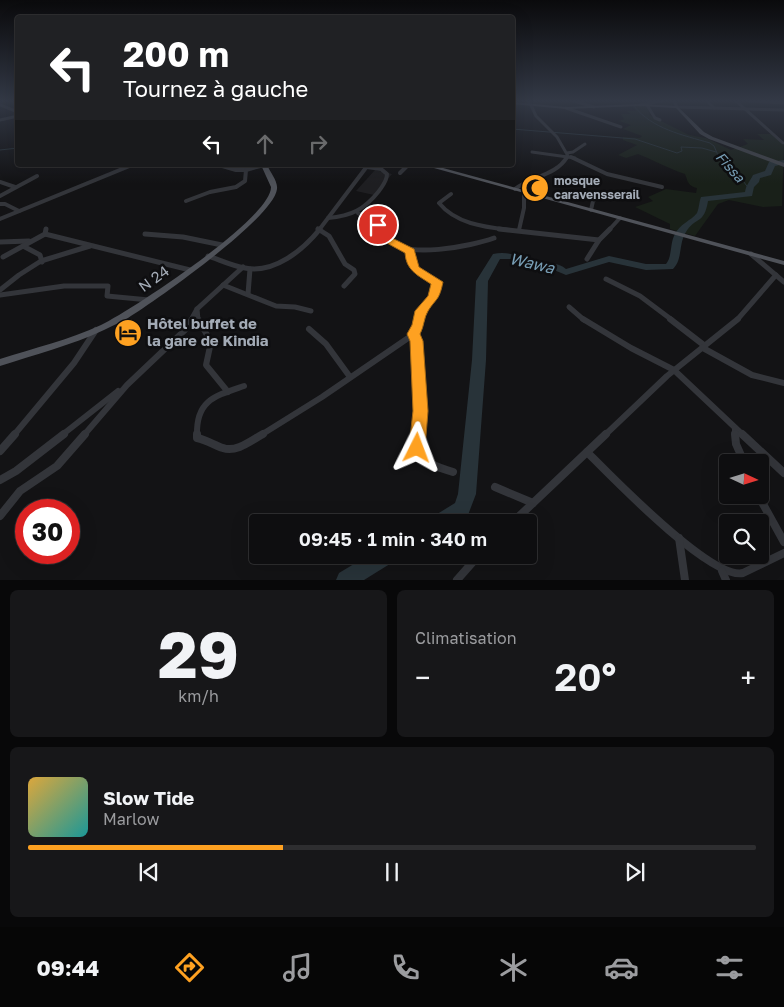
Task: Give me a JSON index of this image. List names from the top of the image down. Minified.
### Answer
{"streets":{"main road":["N 24"]},"water":["Fissa","Wawa"],"places":{"mosque":["mosque caravensserail"],"hotel":["Hôtel buffet de la gare de Kindia"]},"north":"right","page":{"turn":["200 m","Tournez à gauche"],"limit":"30","trip":"09:45 · 1 min · 340 m","tile":[["29","km/h"],"Climatisation"],"heat":["−","20°","+"],"song":["Slow Tide","Marlow"],"tabs":"09:44"}}
